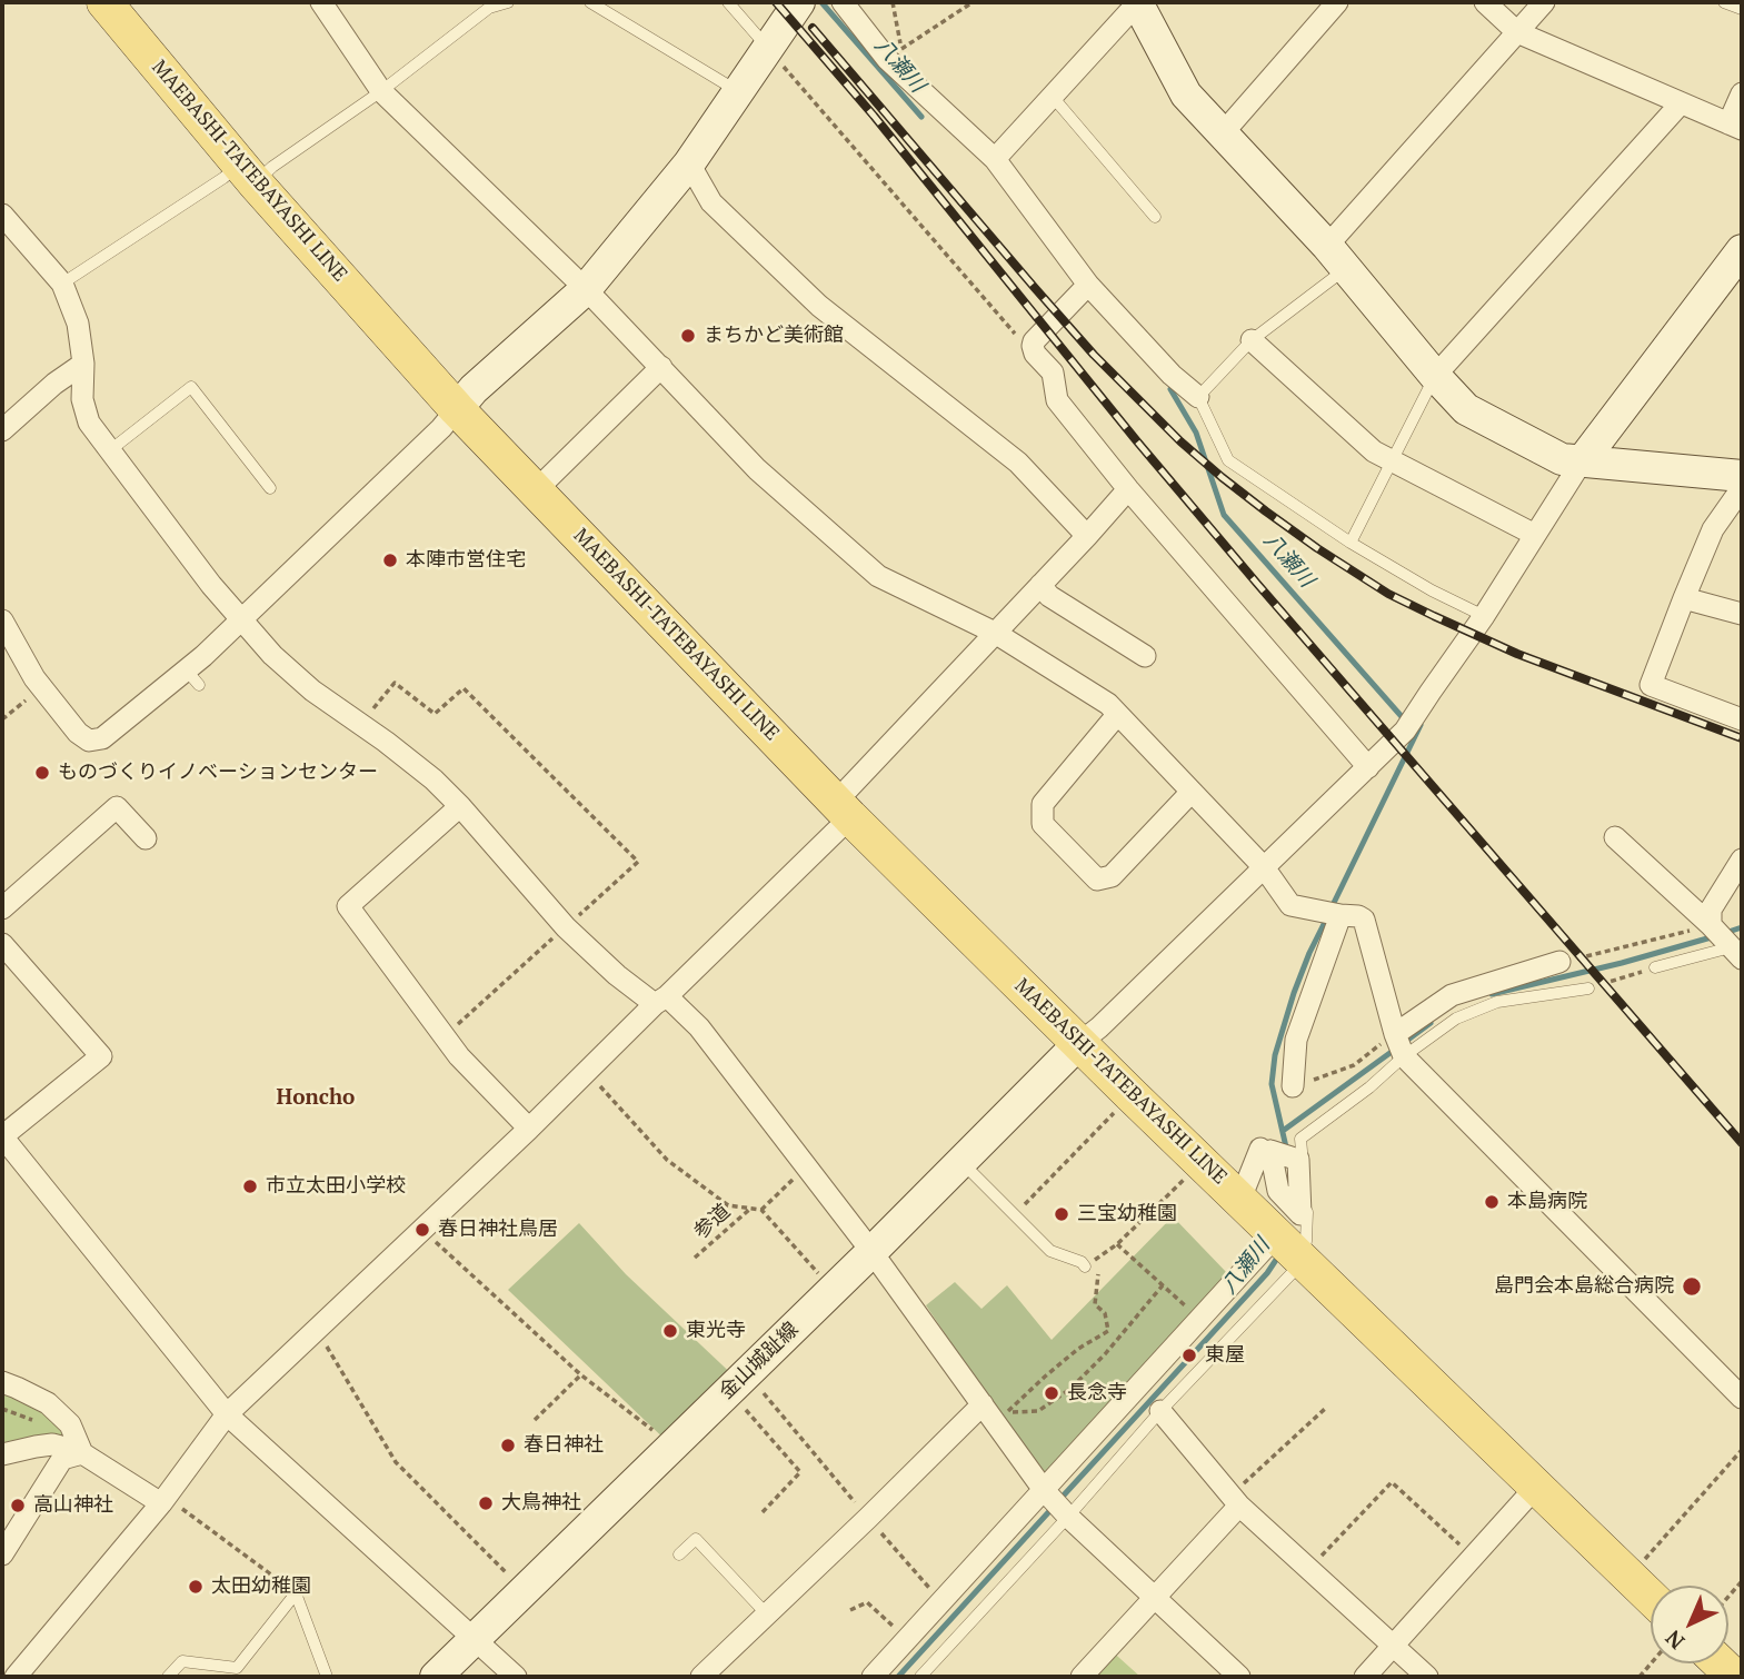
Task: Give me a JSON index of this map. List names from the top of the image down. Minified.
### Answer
{"streets":{"main road":["MAEBASHI-TATEBAYASHI LINE"],"street":["金山城趾線"],"path":["参道"]},"crossings":[["MAEBASHI-TATEBAYASHI LINE","金山城趾線"]],"districts":["Honcho"],"water":["八瀬川"],"places":["まちかど美術館","本陣市営住宅","ものづくりイノベーションセンター","市立太田小学校","本島病院","三宝幼稚園","春日神社鳥居","島門会本島総合病院","東光寺","東屋","長念寺","春日神社","大鳥神社","高山神社","太田幼稚園"],"north":"bottom left"}
